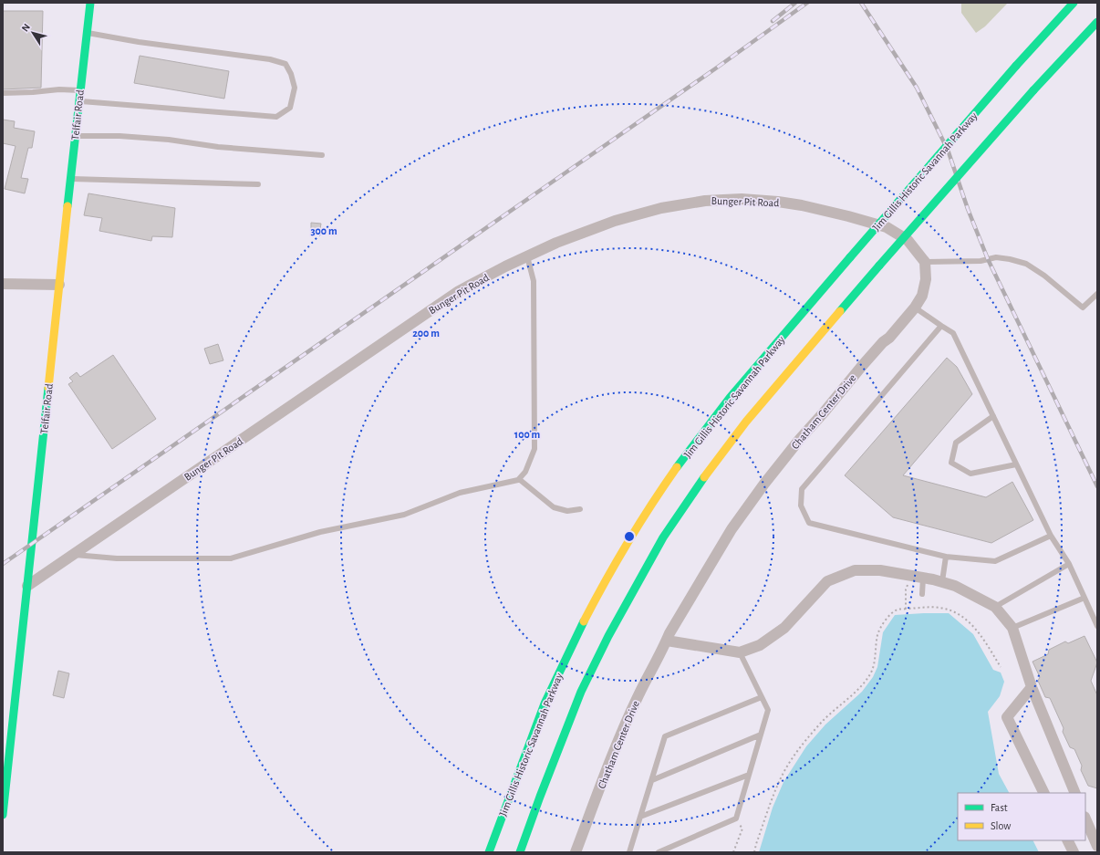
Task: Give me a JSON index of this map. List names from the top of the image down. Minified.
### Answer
{"streets":{"main road":["Telfair Road","Jim Gillis Historic Savannah Parkway"],"street":["Bunger Pit Road","Chatham Center Drive"]},"crossings":[["Telfair Road","Bunger Pit Road"],["Bunger Pit Road","Chatham Center Drive"]],"legend":["Fast","Slow"],"north":"top left","rings":["300 m","200 m","100 m"]}
